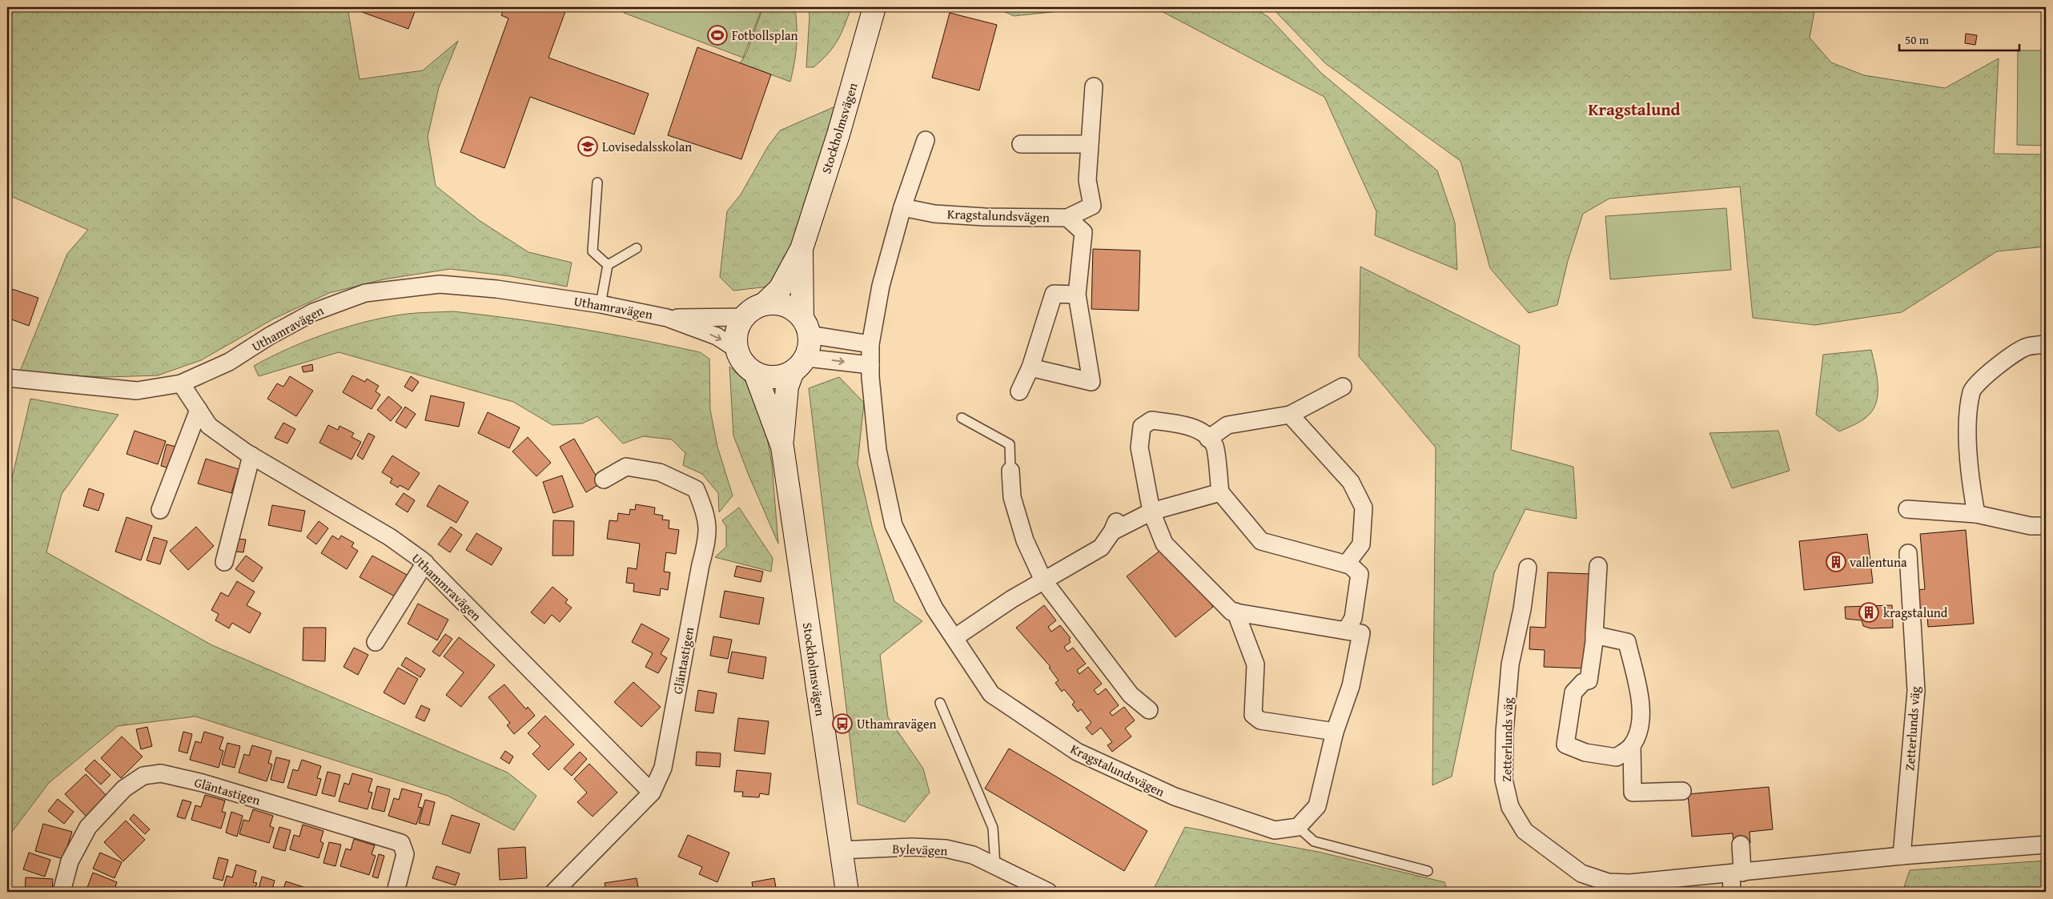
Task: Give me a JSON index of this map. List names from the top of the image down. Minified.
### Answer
{"streets":{"main road":["Stockholmsvägen"],"street":["Kragstalundsvägen","Uthamravägen","Uthammravägen","Gläntastigen","Zetterlunds väg","Bylevägen"]},"crossings":[["Stockholmsvägen","Uthamravägen"],["Stockholmsvägen","Bylevägen"],["Uthamravägen","Uthammravägen"],["Uthammravägen","Gläntastigen"]],"districts":["Kragstalund"],"places":{"sports":["Fotbollsplan"],"school or university":["Lovisedalsskolan"],"building":["vallentuna","kragstalund"],"bus stop":["Uthamravägen"]},"scale_bar":"50 m"}
